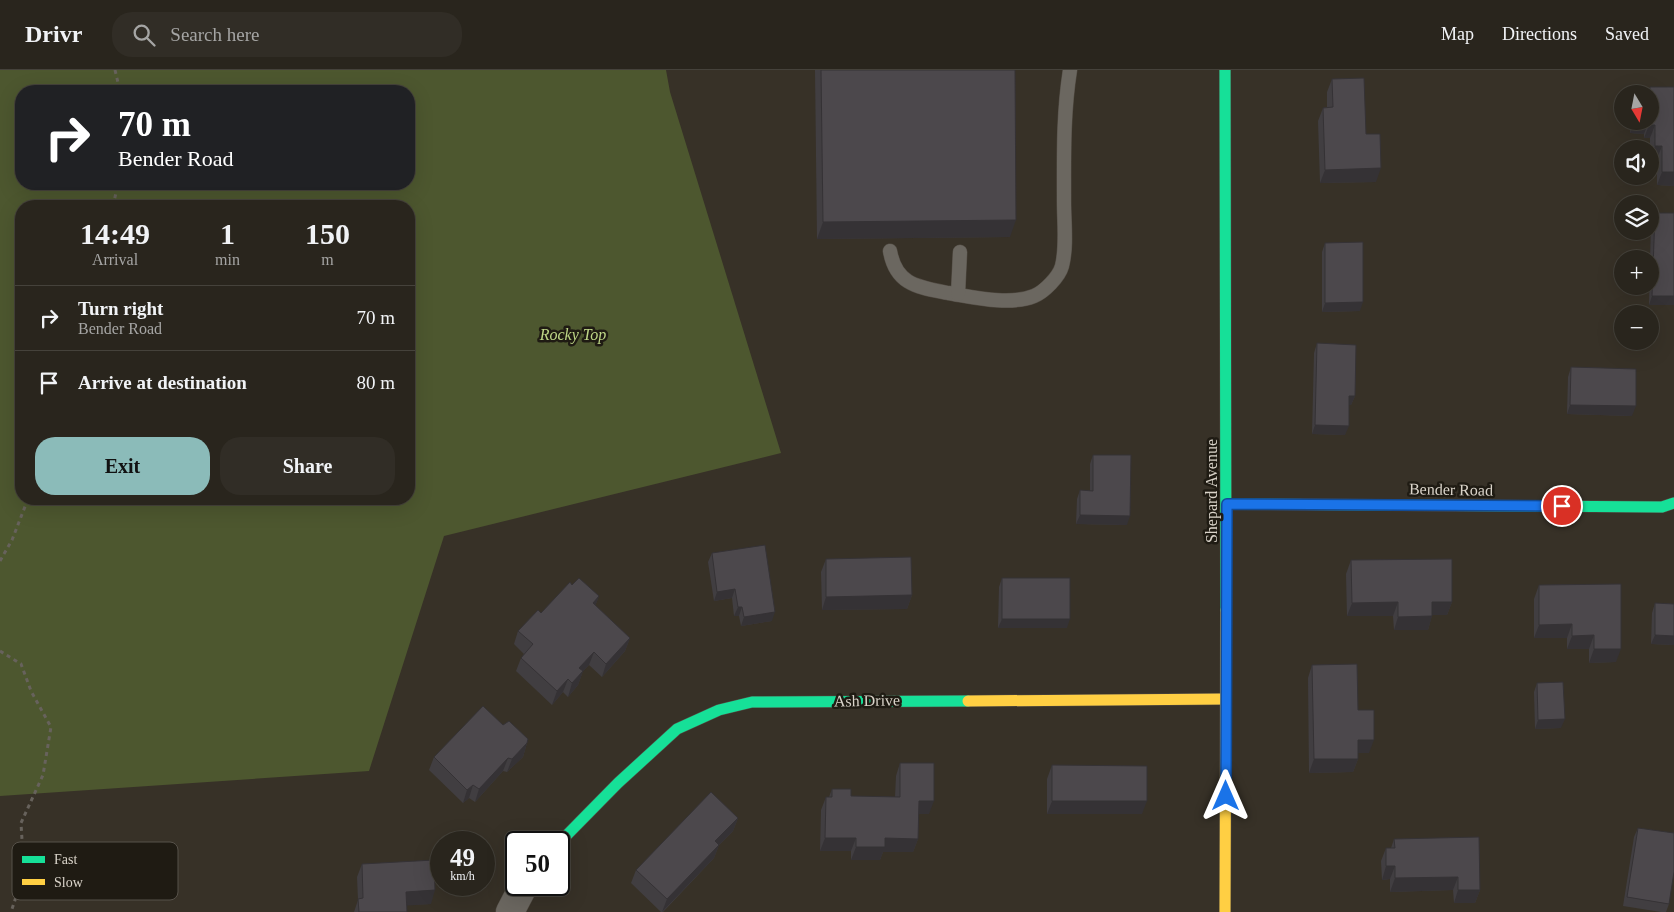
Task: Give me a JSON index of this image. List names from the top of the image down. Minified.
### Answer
{"streets":{"street":["Bender Road","Shepard Avenue","Ash Drive"]},"crossings":[["Bender Road","Shepard Avenue"],["Shepard Avenue","Ash Drive"]],"parks":["Rocky Top"],"legend":["Fast","Slow"],"north":"bottom","page":{"header":"Drivr","search":"Search here","nav":["Map","Directions","Saved"],"map_buttons":["+","−"],"turn":["70 m","Bender Road"],"eta":["14:49","Arrival","1","min","150","m"],"list":[{"name":"Turn right","note":"Bender Road","value":"70 m"},{"name":"Arrive at destination","value":"80 m"}],"buttons":["Exit","Share"],"speed":"49 km/h","limit":"50"}}
